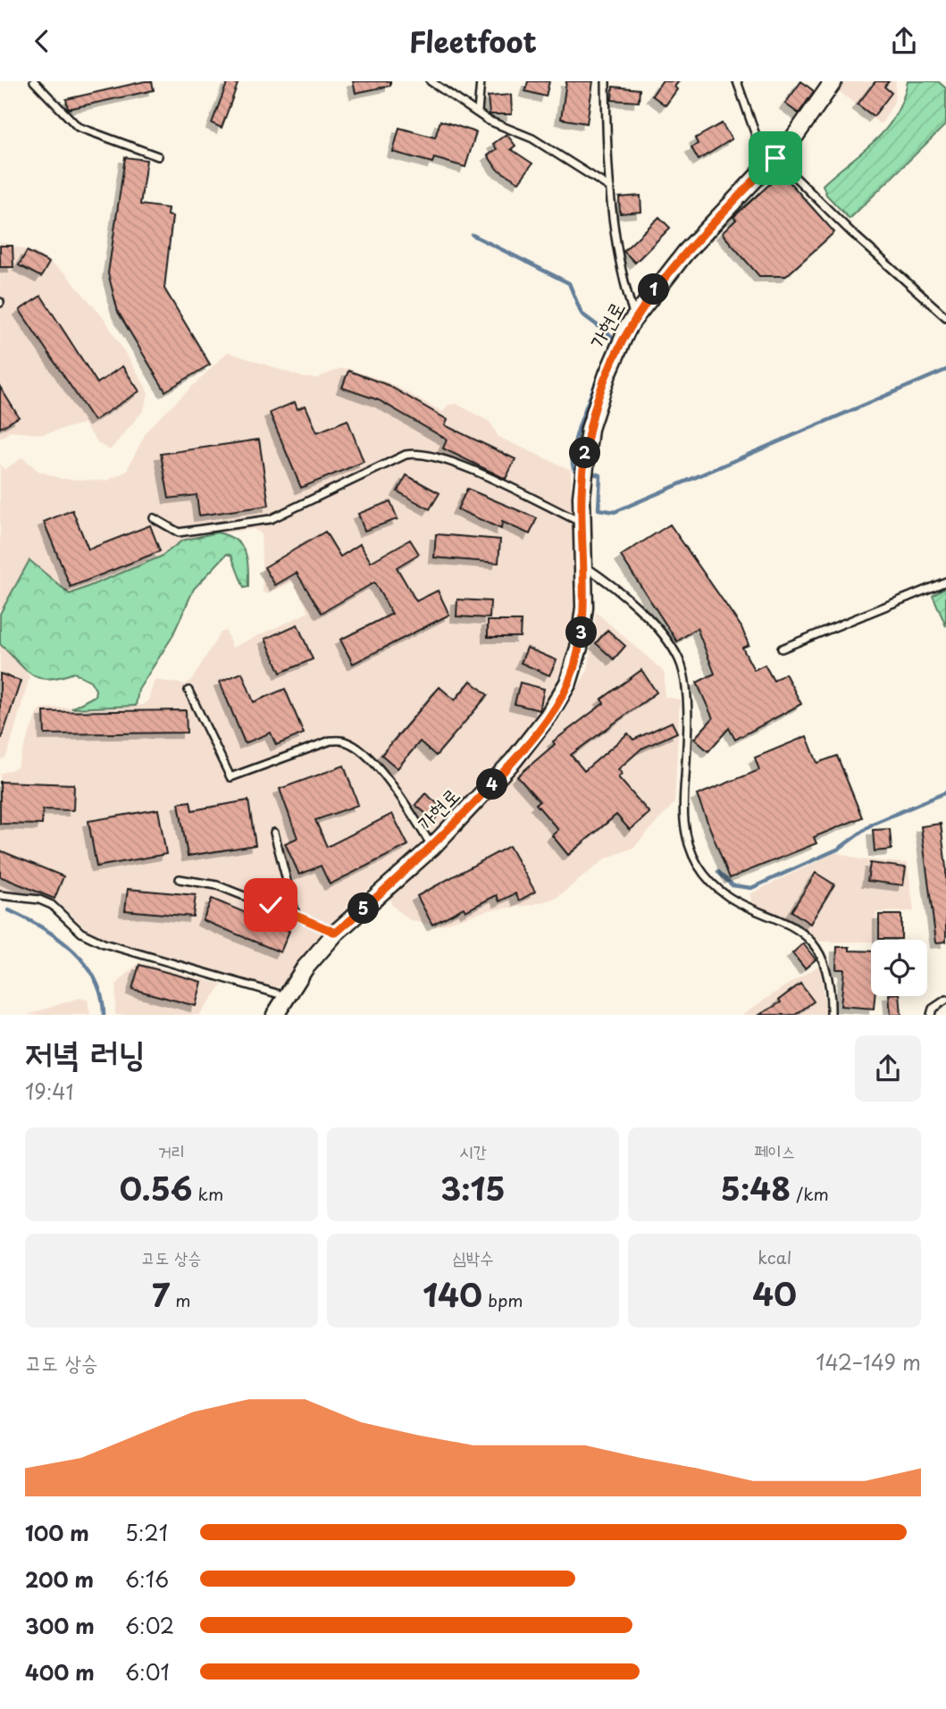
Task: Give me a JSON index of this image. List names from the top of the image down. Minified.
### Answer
{"streets":{"street":["가현로"]},"page":{"header":"Fleetfoot","pins":["1","2","3","4","5"],"heading":["저녁 러닝","19:41"],"stats":[["거리","0.56 km"],["시간","3:15"],["페이스","5:48 /km"],["고도 상승","7 m"],["심박수","140 bpm"],["kcal","40"]],"chart":["고도 상승","142–149 m"],"list":[{"name":"100 m","note":"5:21"},{"name":"200 m","note":"6:16"},{"name":"300 m","note":"6:02"},{"name":"400 m","note":"6:01"}]}}
